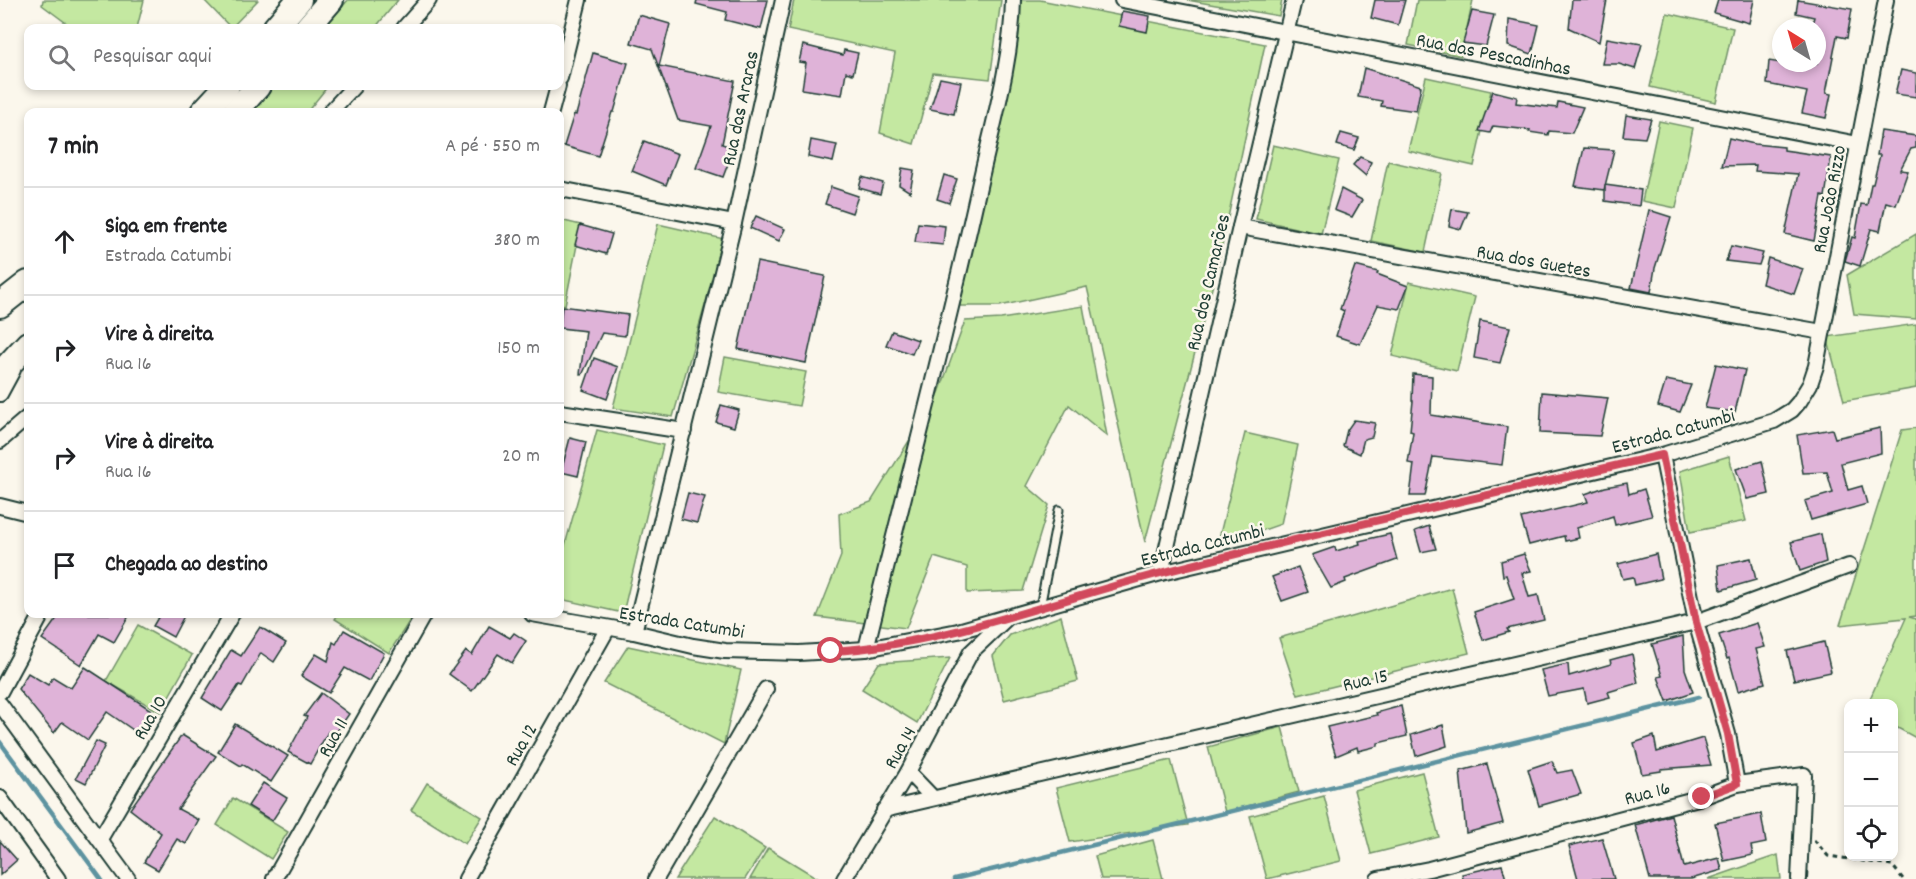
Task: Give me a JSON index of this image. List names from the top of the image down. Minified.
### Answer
{"streets":{"street":["Rua das Pescadinhas","Rua das Araras","Rua João Rizzo","Rua dos Guetes","Rua dos Camarões","Estrada Catumbi","Rua 15","Rua 10","Rua 11","Rua 12","Rua 14","Rua 16"]},"crossings":[["Rua das Pescadinhas","Rua João Rizzo"],["Rua das Pescadinhas","Rua dos Camarões"],["Rua das Araras","Estrada Catumbi"],["Rua João Rizzo","Rua dos Guetes"],["Rua João Rizzo","Estrada Catumbi"],["Rua dos Guetes","Rua dos Camarões"],["Rua dos Camarões","Estrada Catumbi"],["Estrada Catumbi","Rua 12"],["Estrada Catumbi","Rua 14"],["Rua 15","Rua 14"]],"north":"top left","page":{"search":"Pesquisar aqui","heading":["7 min","A pé · 550 m"],"list":[["Siga em frente","Estrada Catumbi","380 m"],["Vire à direita","Rua 16","150 m"],["Vire à direita","Rua 16","20 m"],"Chegada ao destino"],"map_buttons":["+","−"]}}
